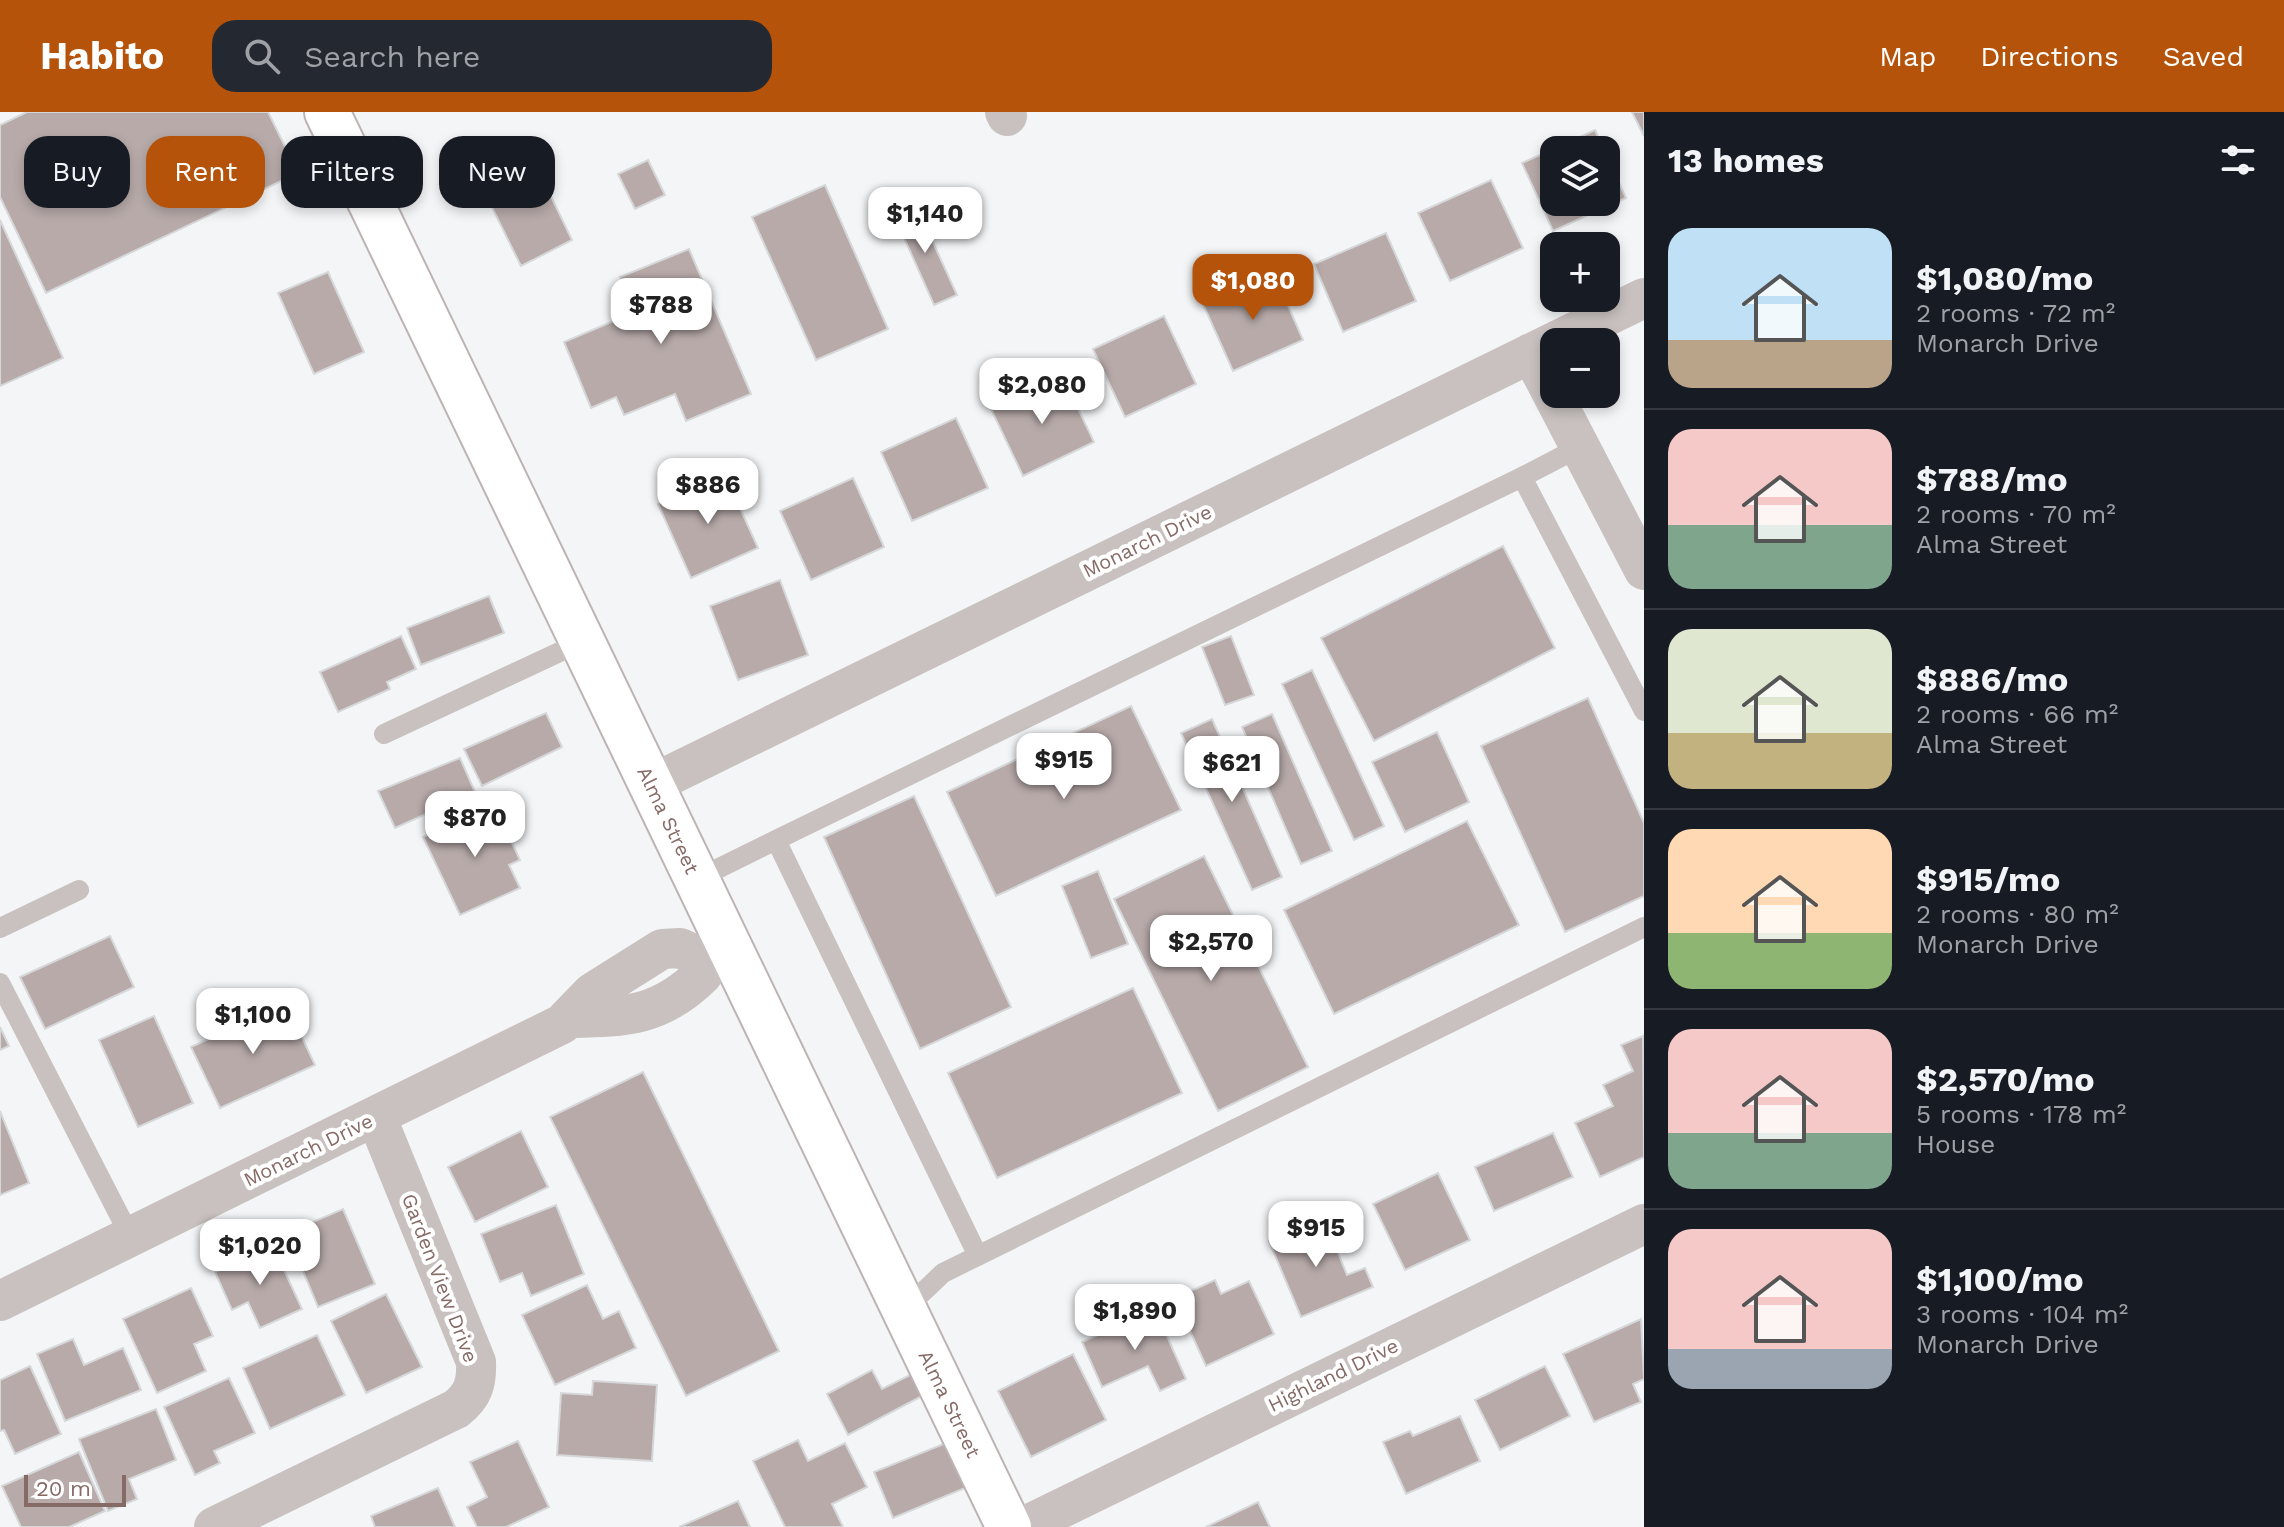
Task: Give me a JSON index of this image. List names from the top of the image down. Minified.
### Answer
{"streets":{"street":["Monarch Drive","Alma Street","Garden View Drive","Highland Drive"]},"crossings":[["Monarch Drive","Alma Street"],["Monarch Drive","Garden View Drive"]],"scale_bar":"20 m","page":{"header":"Habito","search":"Search here","nav":["Map","Directions","Saved"],"heading":"13 homes","map_buttons":["+","−"],"chip":["Buy","Rent","Filters","New"],"price":["$1,140","$1,080","$788","$2,080","$886","$915","$621","$870","$2,570","$1,100","$915","$1,020","$1,890"],"list":[{"name":"$1,080/mo","note":"2 rooms · 72 m² · Monarch Drive"},{"name":"$788/mo","note":"2 rooms · 70 m² · Alma Street"},{"name":"$886/mo","note":"2 rooms · 66 m² · Alma Street"},{"name":"$915/mo","note":"2 rooms · 80 m² · Monarch Drive"},{"name":"$2,570/mo","note":"5 rooms · 178 m² · House"},{"name":"$1,100/mo","note":"3 rooms · 104 m² · Monarch Drive"}],"scale":"20 m"}}
